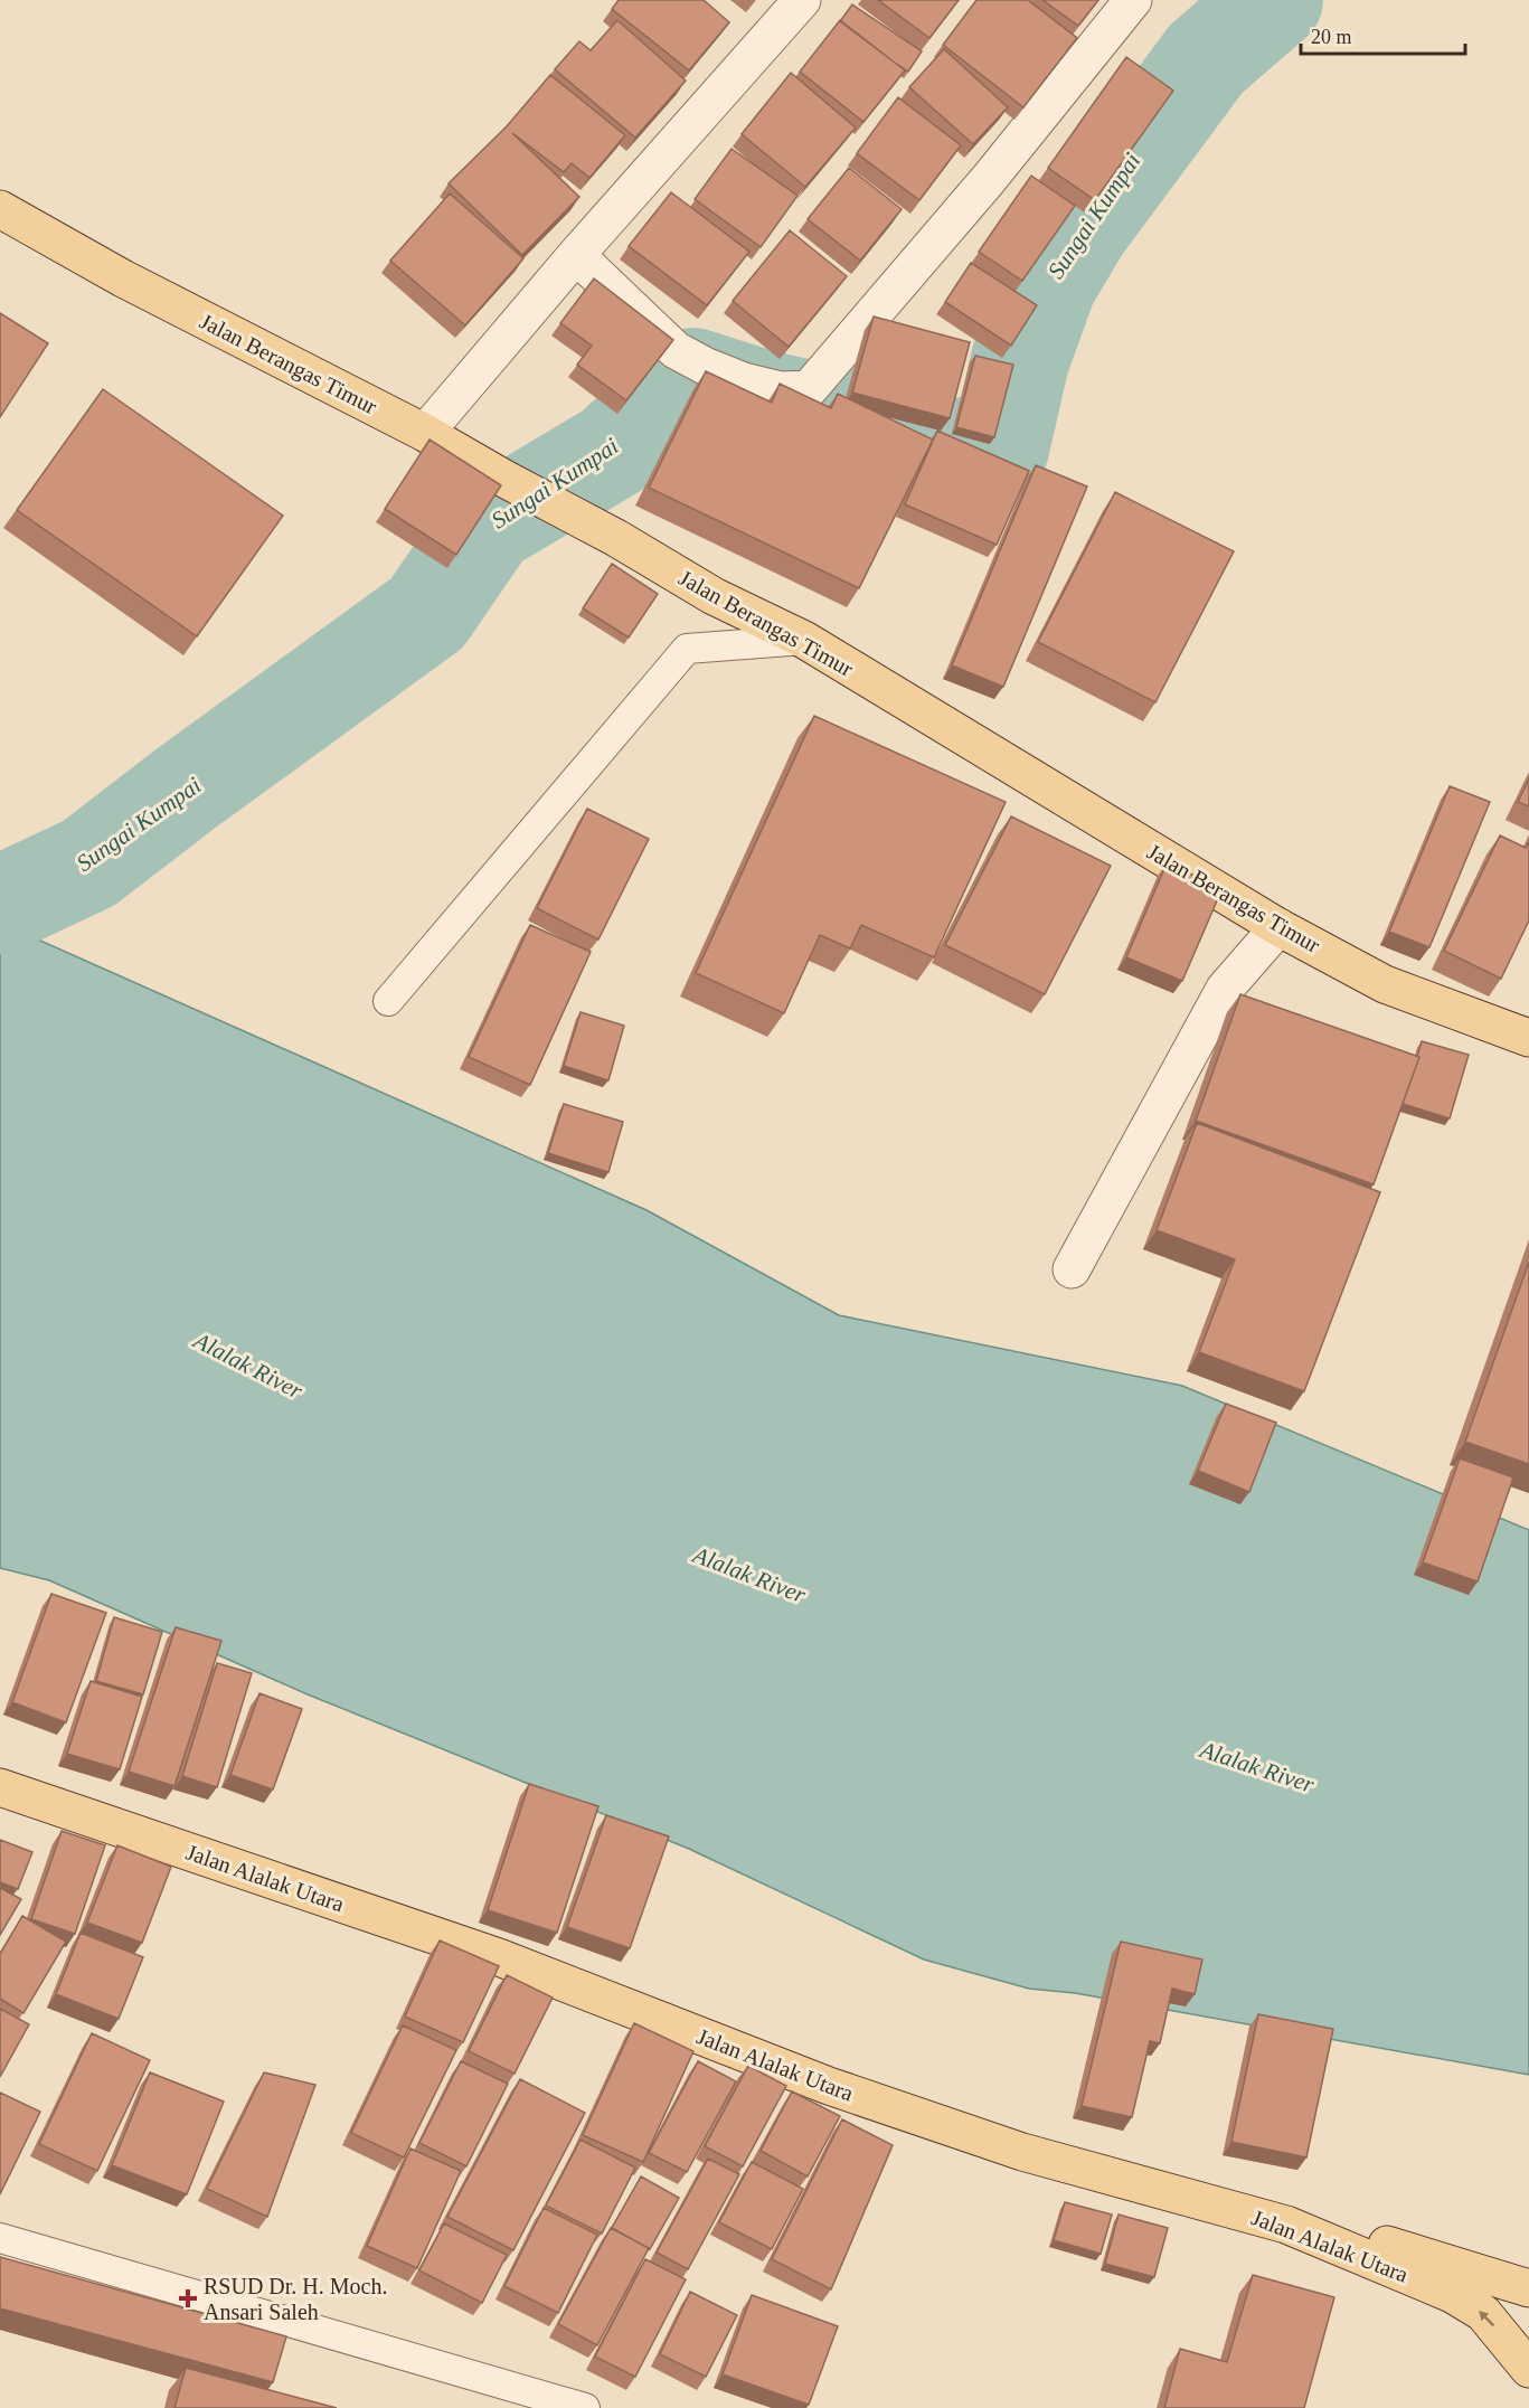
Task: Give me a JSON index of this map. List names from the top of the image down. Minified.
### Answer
{"streets":{"main road":["Jalan Berangas Timur","Jalan Alalak Utara"]},"water":["Sungai Kumpai","Alalak River"],"places":{"health":["RSUD Dr. H. Moch. Ansari Saleh"]},"scale_bar":"20 m"}
